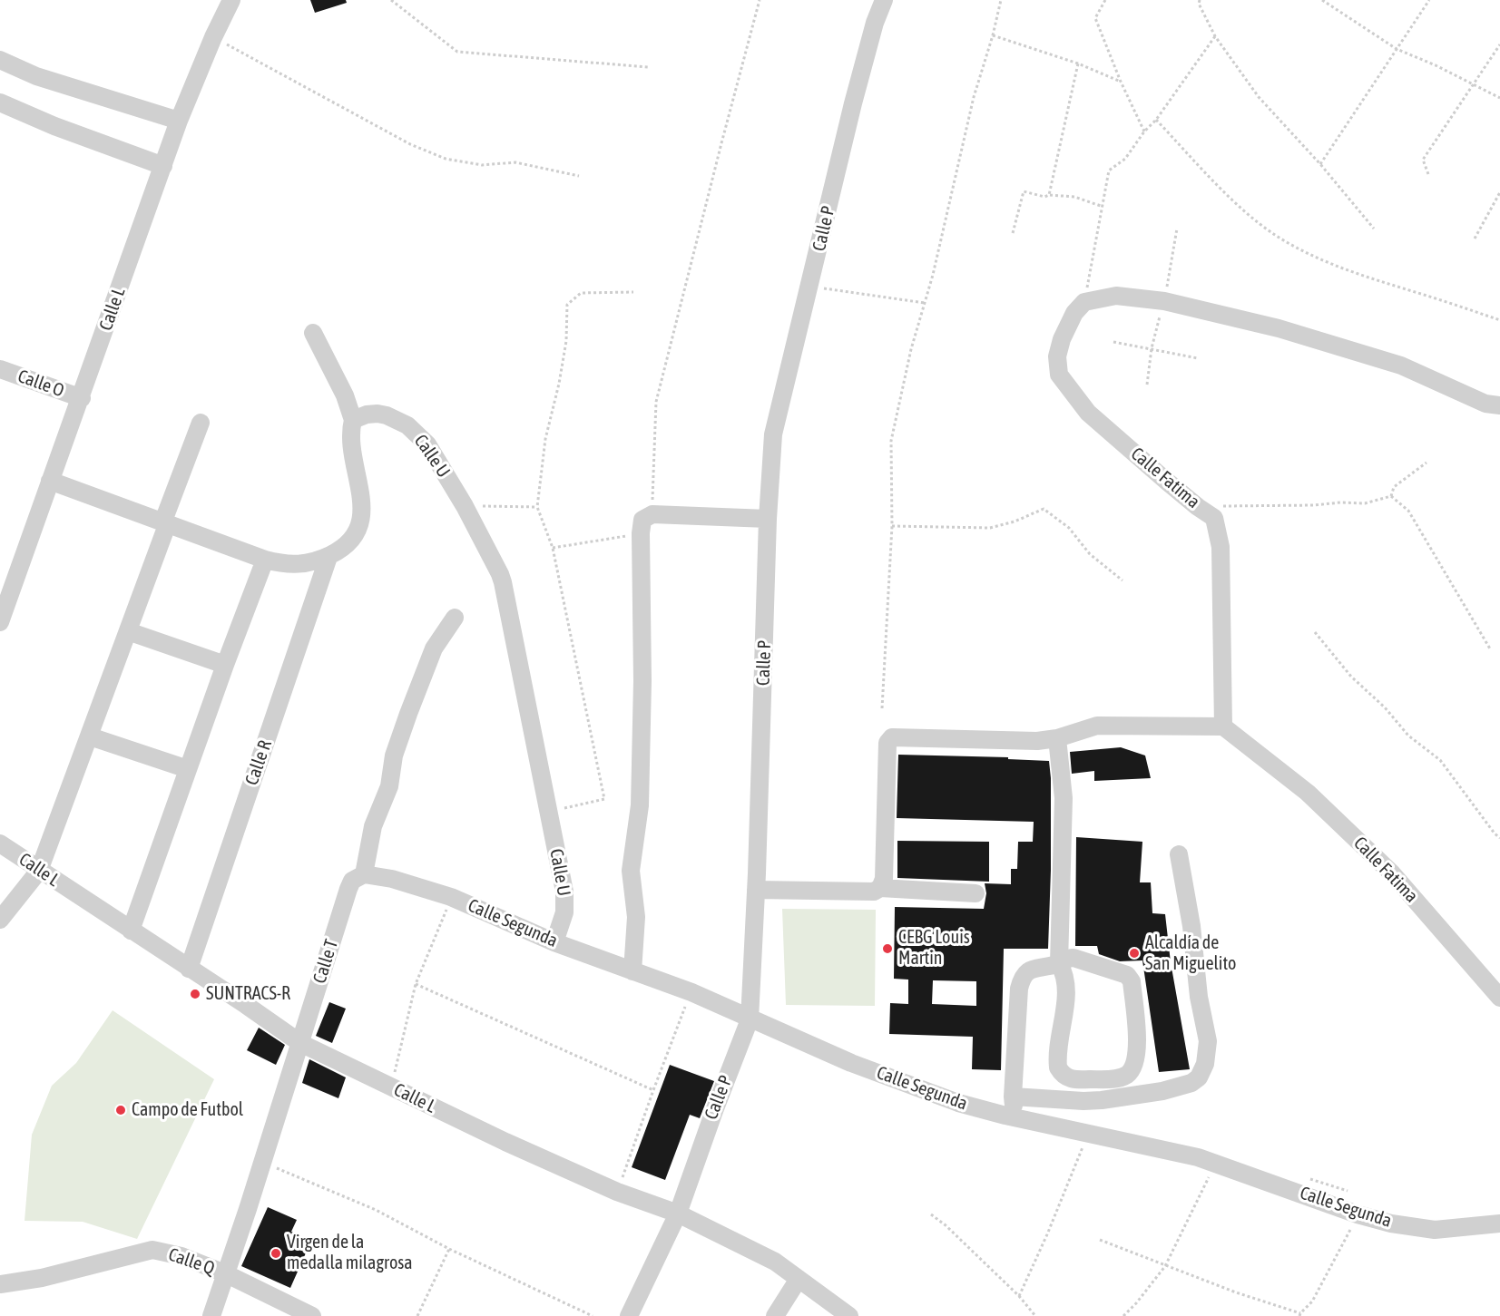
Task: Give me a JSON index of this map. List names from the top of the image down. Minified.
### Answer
{"streets":{"street":["Calle P","Calle L","Calle O","Calle U","Calle Fatima","Calle R","Calle Segunda","Calle T","Calle Q"]},"crossings":[["Calle P","Calle L"],["Calle P","Calle Segunda"],["Calle L","Calle O"],["Calle L","Calle R"],["Calle L","Calle T"],["Calle U","Calle Segunda"],["Calle Segunda","Calle T"],["Calle T","Calle Q"]],"places":["CEBG Louis Martin","Alcaldía de San Miguelito","SUNTRACS-R","Campo de Futbol","Virgen de la medalla milagrosa"]}
